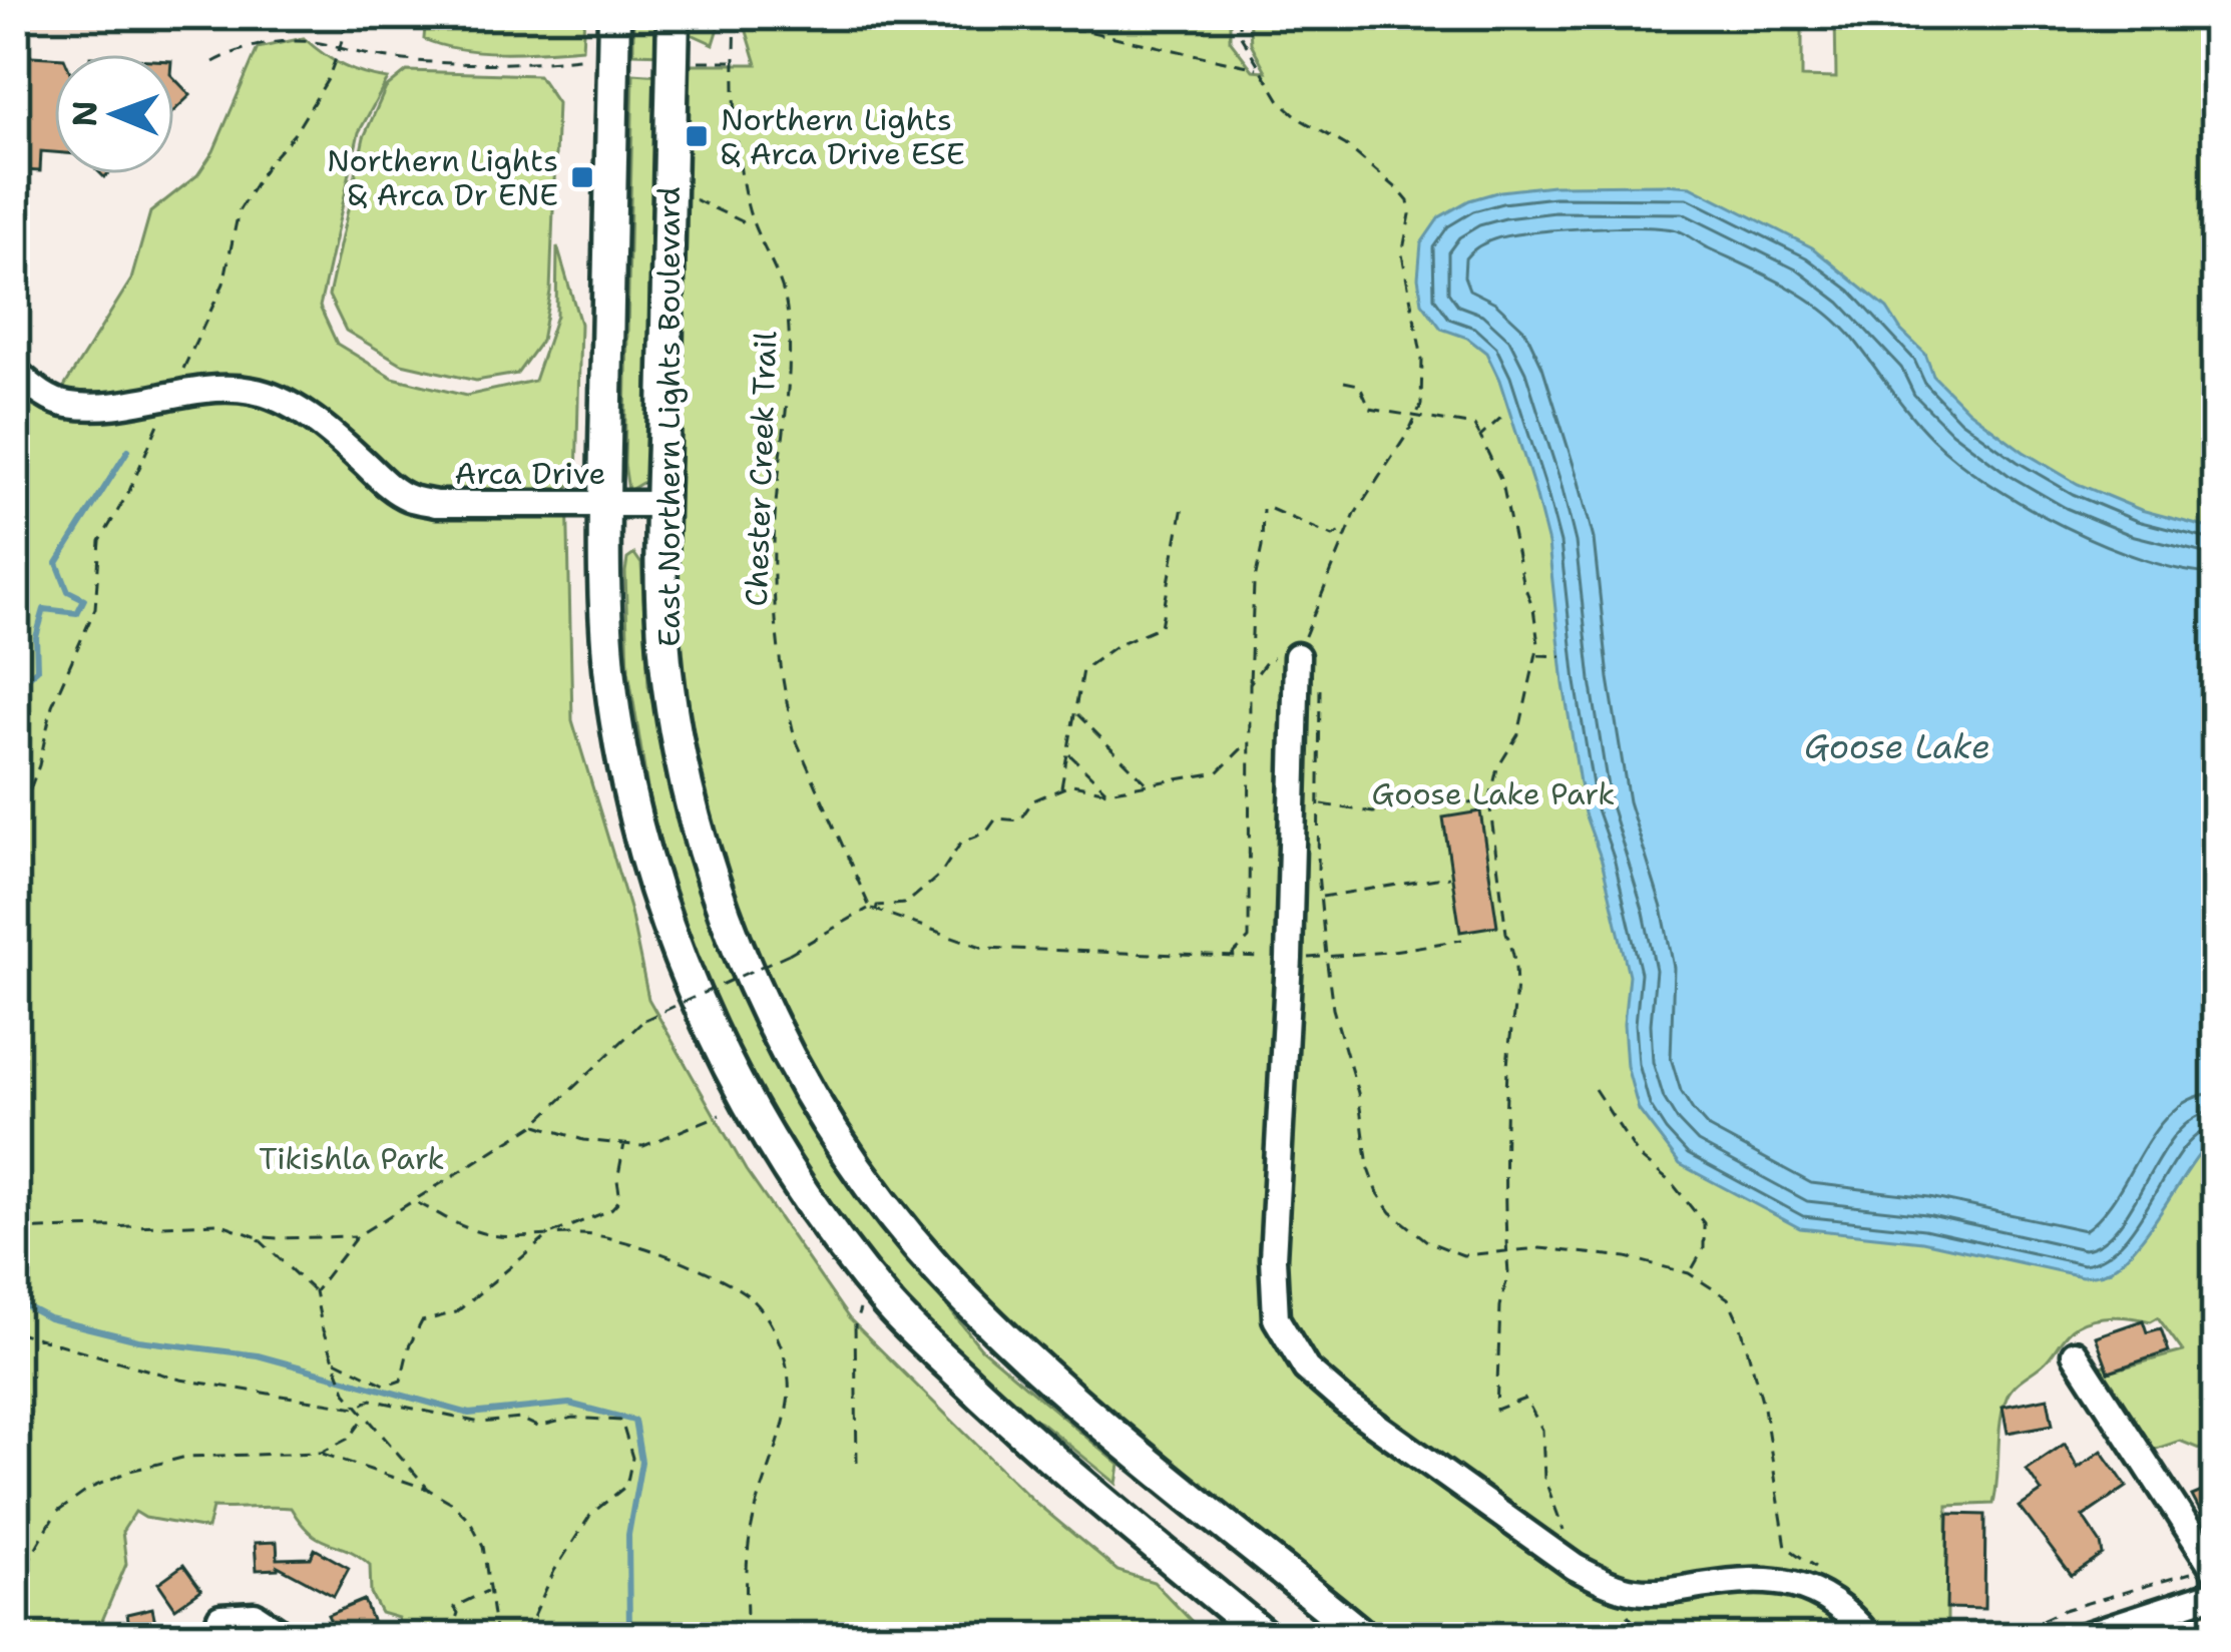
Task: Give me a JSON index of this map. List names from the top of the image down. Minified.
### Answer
{"streets":{"main road":["East Northern Lights Boulevard"],"street":["Arca Drive"],"path":["Chester Creek Trail"]},"crossings":[["East Northern Lights Boulevard","Arca Drive"]],"water":["Goose Lake"],"parks":["Goose Lake Park","Tikishla Park"],"places":{"transit":["Northern Lights & Arca Drive ESE","Northern Lights & Arca Dr ENE"]},"north":"left"}
